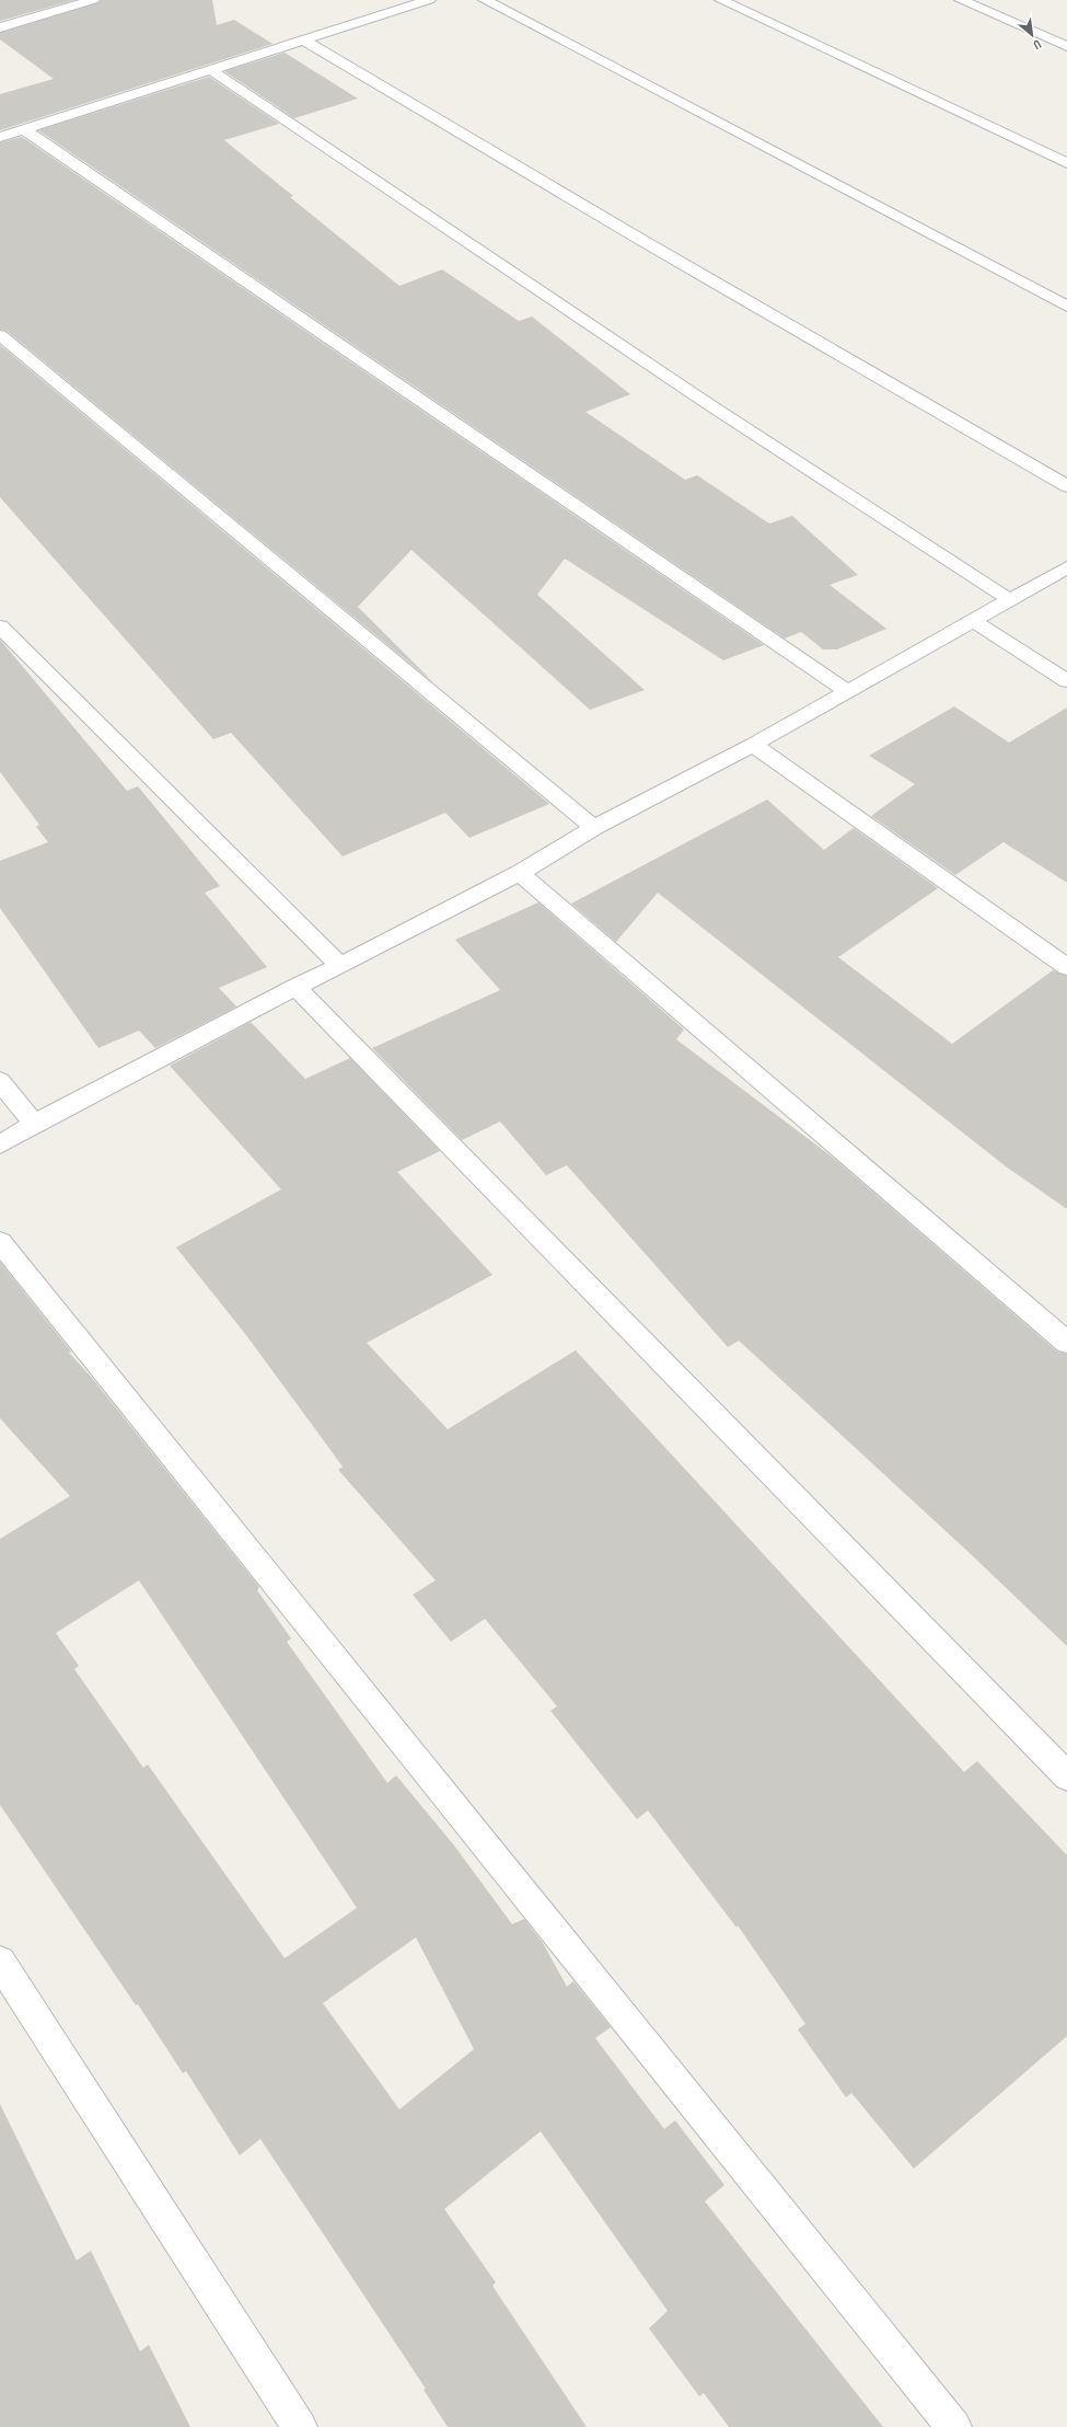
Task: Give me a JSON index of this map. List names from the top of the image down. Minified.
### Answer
{"north":"bottom right"}
